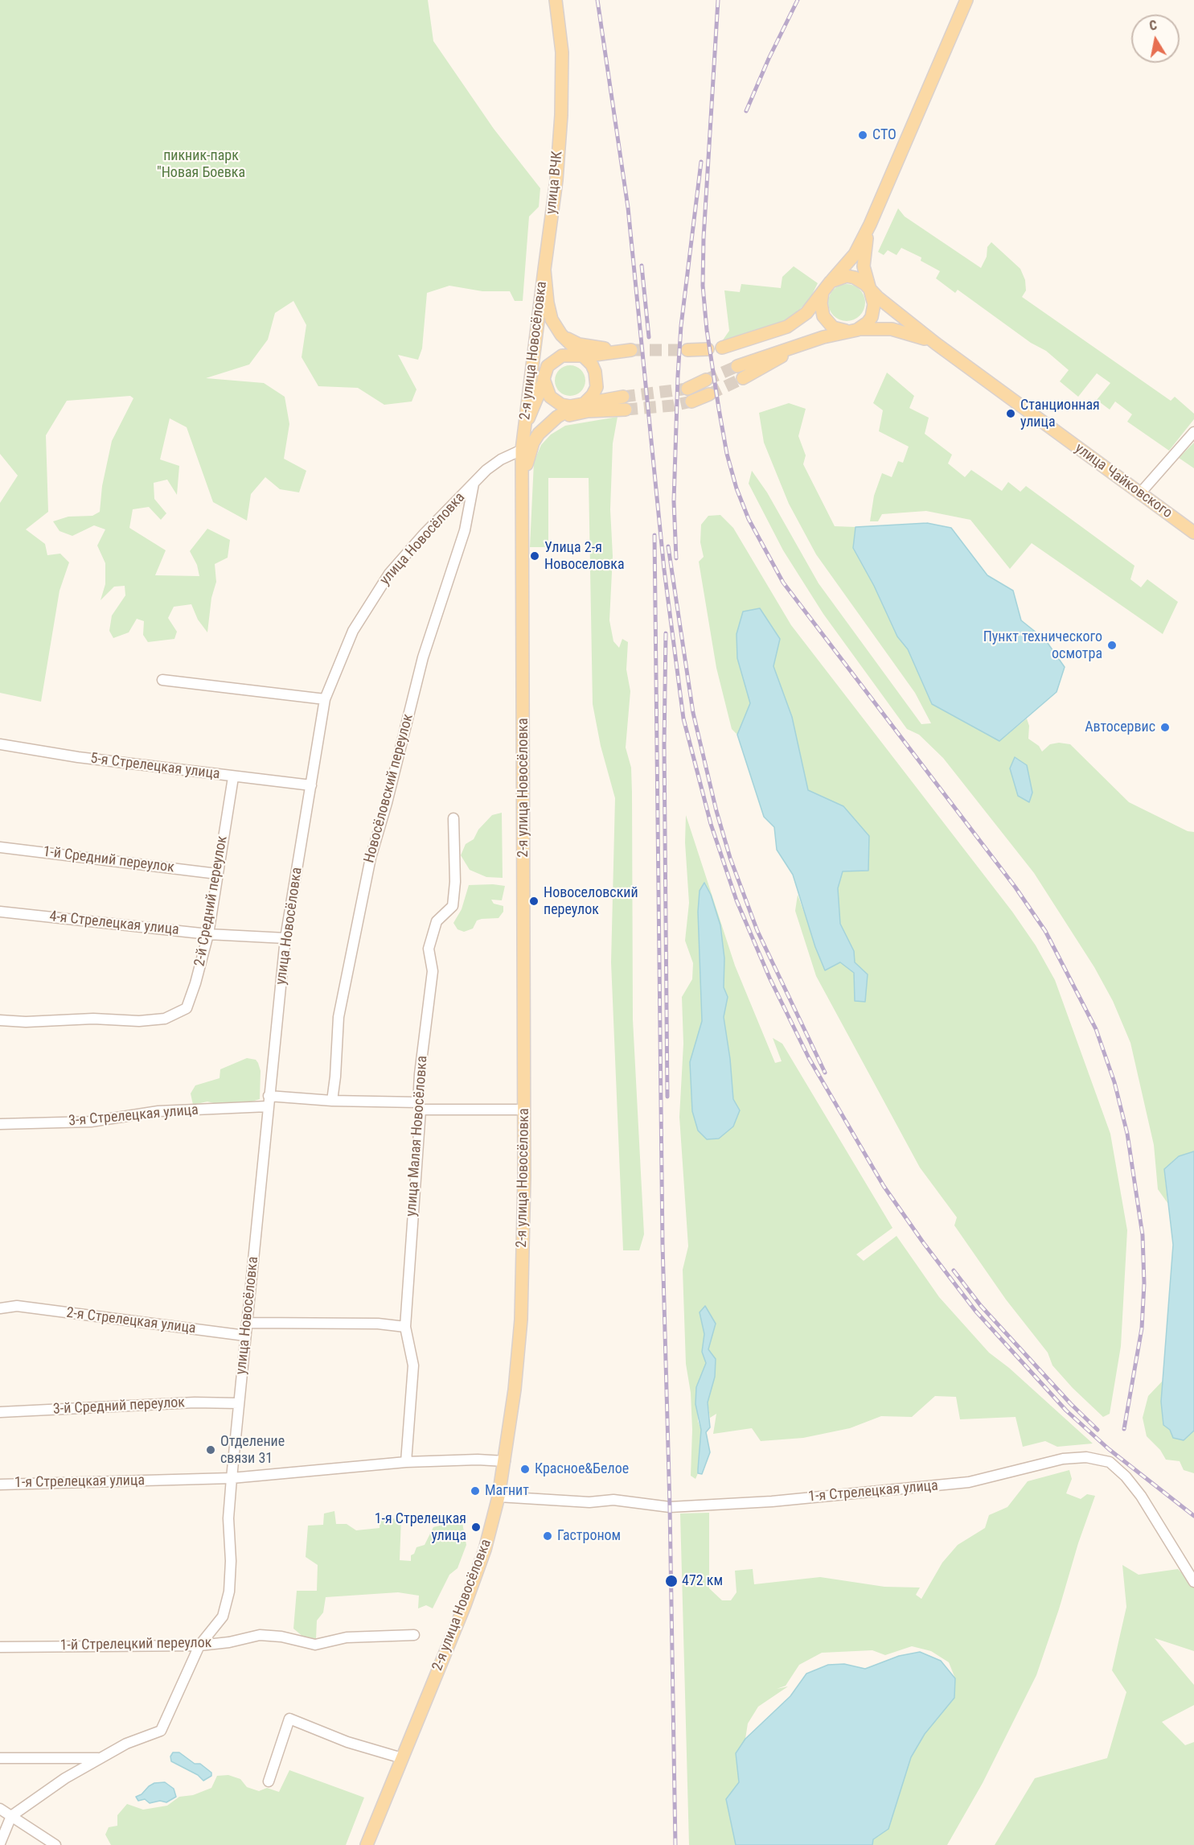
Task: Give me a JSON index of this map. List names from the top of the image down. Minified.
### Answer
{"streets":{"main road":["улица ВЧК","2-я улица Новосёловка","улица Чайковского"],"street":["улица Новосёловка","5-я Стрелецкая улица","Новосёловский переулок","1-й Средний переулок","2-й Средний переулок","4-я Стрелецкая улица","3-я Стрелецкая улица","улица Малая Новосёловка","2-я Стрелецкая улица","3-й Средний переулок","1-я Стрелецкая улица","1-й Стрелецкий переулок"]},"crossings":[["улица ВЧК","2-я улица Новосёловка"],["2-я улица Новосёловка","улица Новосёловка"],["2-я улица Новосёловка","1-я Стрелецкая улица"],["улица Новосёловка","5-я Стрелецкая улица"],["улица Новосёловка","Новосёловский переулок"],["улица Новосёловка","4-я Стрелецкая улица"],["улица Новосёловка","3-я Стрелецкая улица"],["улица Новосёловка","2-я Стрелецкая улица"],["улица Новосёловка","3-й Средний переулок"],["улица Новосёловка","1-я Стрелецкая улица"],["улица Новосёловка","1-й Стрелецкий переулок"],["5-я Стрелецкая улица","2-й Средний переулок"],["1-й Средний переулок","2-й Средний переулок"],["2-й Средний переулок","4-я Стрелецкая улица"],["улица Малая Новосёловка","1-я Стрелецкая улица"]],"parks":["пикник-парк \"Новая Боевка"],"places":["СТО","Станционная улица","Улица 2-я Новоселовка","Пункт технического осмотра","Автосервис","Новоселовский переулок","Отделение связи 31","Красное&Белое","Магнит","1-я Стрелецкая улица","Гастроном","472 км"],"north":"top"}
